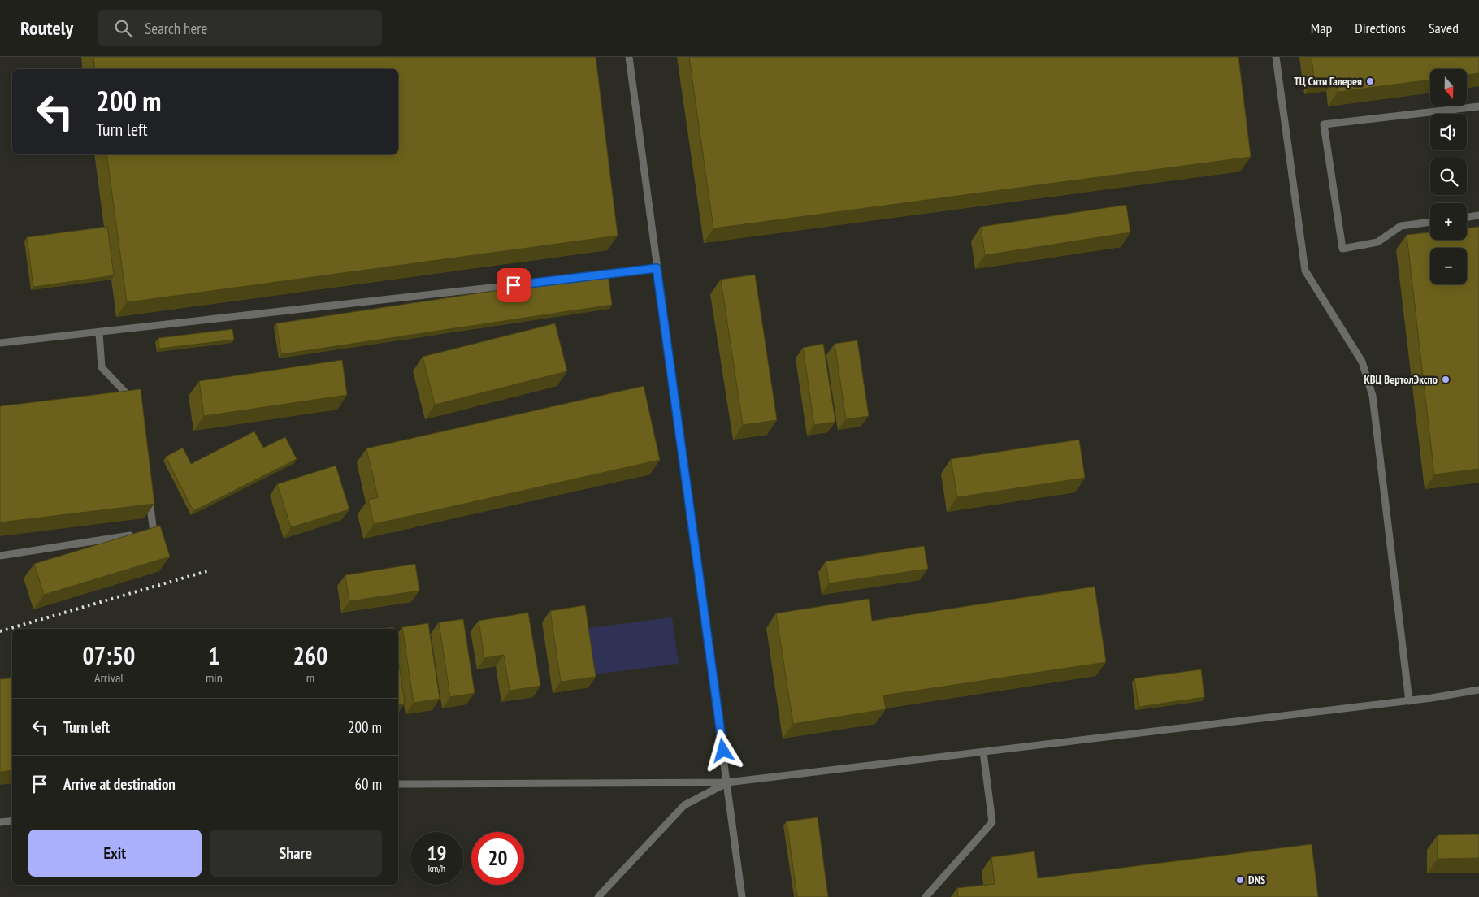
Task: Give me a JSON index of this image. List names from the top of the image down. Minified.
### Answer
{"places":["ТЦ Сити Галерея","КВЦ ВертолЭкспо","DNS"],"north":"bottom","page":{"header":"Routely","search":"Search here","nav":["Map","Directions","Saved"],"map_buttons":["+","−"],"turn":["200 m","Turn left"],"eta":["07:50","Arrival","1","min","260","m"],"list":[{"name":"Turn left","value":"200 m"},{"name":"Arrive at destination","value":"60 m"}],"buttons":["Exit","Share"],"speed":"19 km/h","limit":"20"}}
